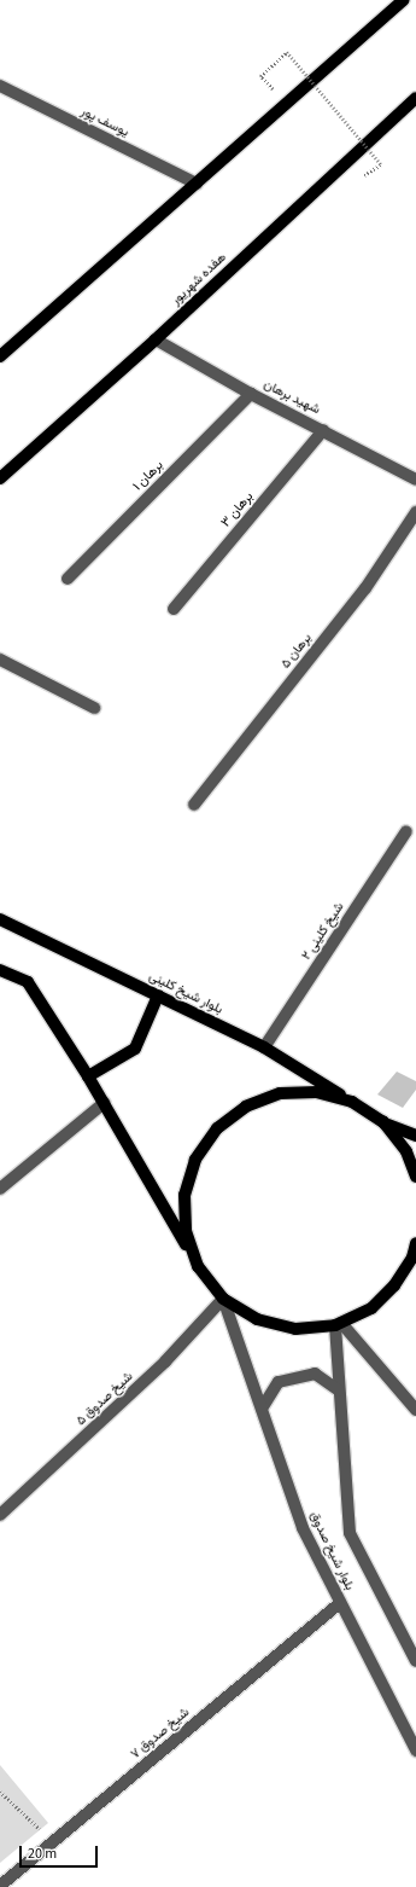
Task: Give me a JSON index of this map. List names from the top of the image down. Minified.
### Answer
{"streets":{"main road":["هفده شهریور","بلوار شیخ کلینی"],"street":["یوسف پور","شهید برهان","برهان ۱","برهان ۳","برهان ۵","شیخ کلینی ۲","شیخ صدوق ۵","بلوار شیخ صدوق","شیخ صدوق ۷"]},"crossings":[["هفده شهریور","شهید برهان"],["شهید برهان","برهان ۱"],["شهید برهان","برهان ۳"],["شیخ کلینی ۲","بلوار شیخ کلینی"],["شیخ صدوق ۵","بلوار شیخ صدوق"],["بلوار شیخ صدوق","شیخ صدوق ۷"]],"scale_bar":"20 m"}
